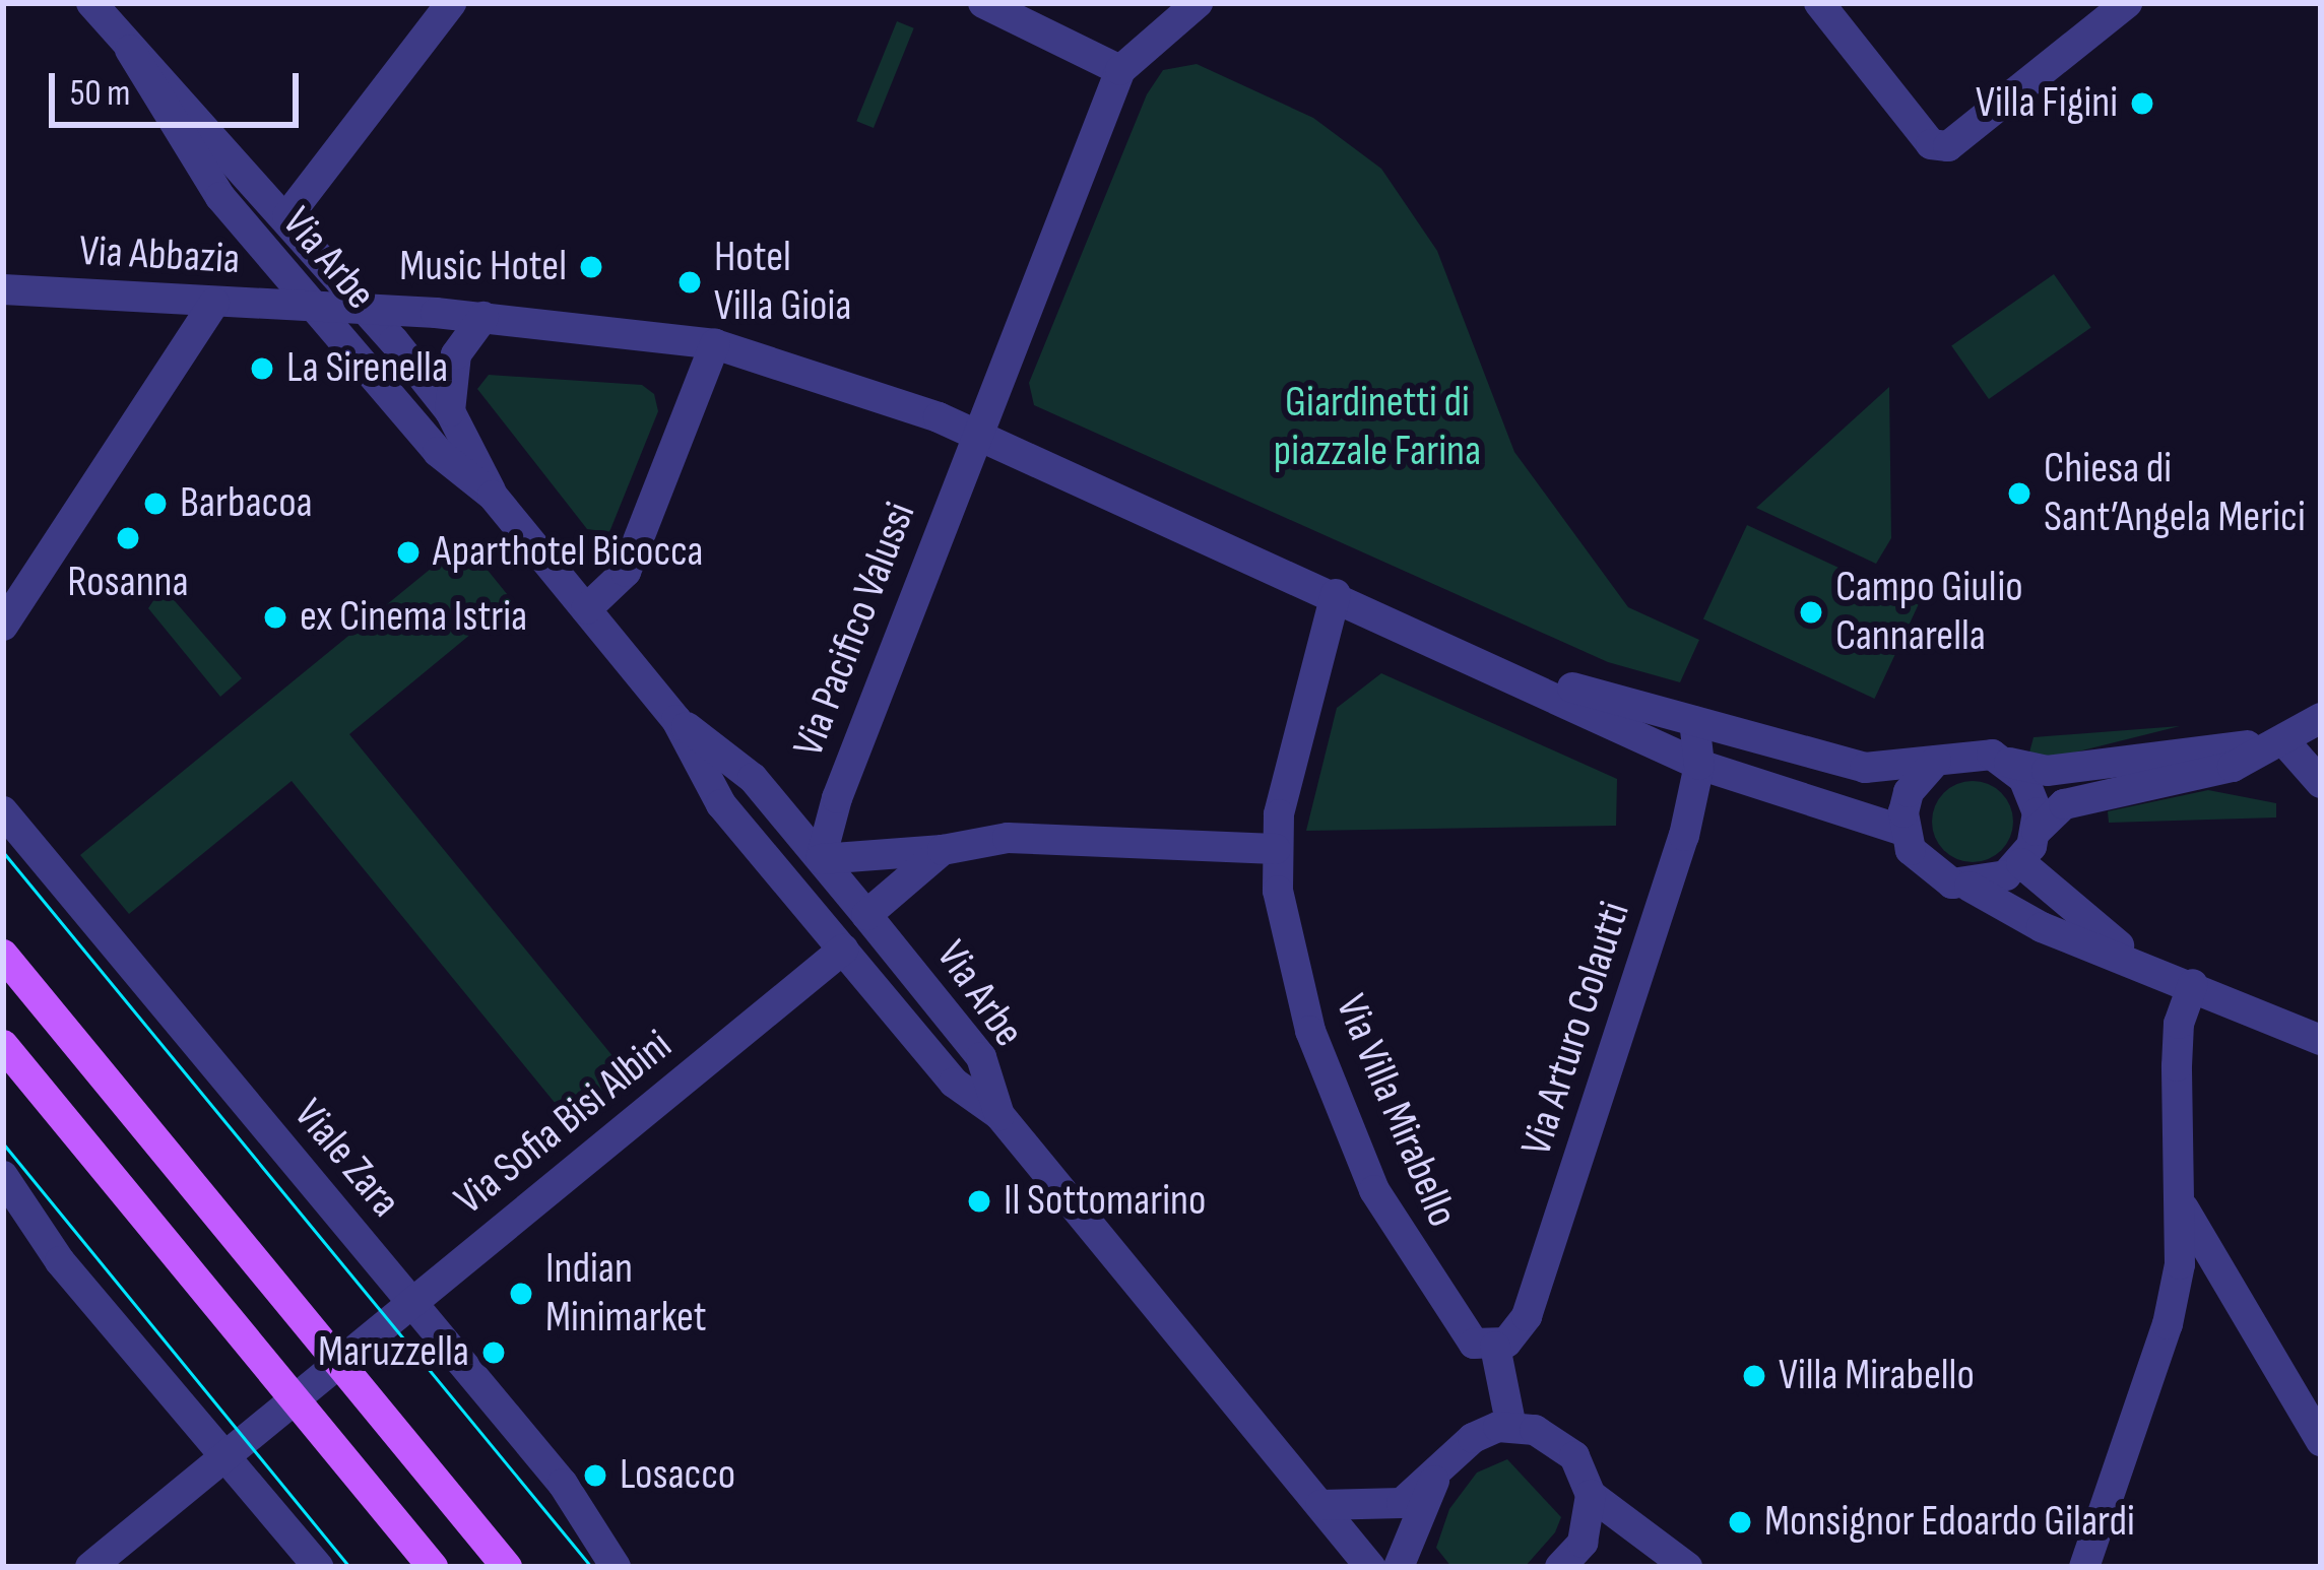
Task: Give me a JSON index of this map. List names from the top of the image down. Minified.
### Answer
{"streets":{"street":["Via Abbazia","Via Arbe","Via Pacifico Valussi","Via Arturo Colautti","Via Villa Mirabello","Via Sofia Bisi Albini","Viale Zara"]},"crossings":[["Via Abbazia","Via Arbe"],["Via Abbazia","Via Pacifico Valussi"],["Via Arbe","Via Pacifico Valussi"],["Via Arbe","Via Sofia Bisi Albini"],["Via Arturo Colautti","Via Villa Mirabello"],["Via Sofia Bisi Albini","Viale Zara"]],"parks":["Giardinetti di piazzale Farina"],"places":["Villa Figini","Music Hotel","Hotel Villa Gioia","La Sirenella","Chiesa di Sant’Angela Merici","Barbacoa","Rosanna","Aparthotel Bicocca","Campo Giulio Cannarella","ex Cinema Istria","Il Sottomarino","Indian Minimarket","Maruzzella","Villa Mirabello","Losacco","Monsignor Edoardo Gilardi"],"scale_bar":"50 m"}
